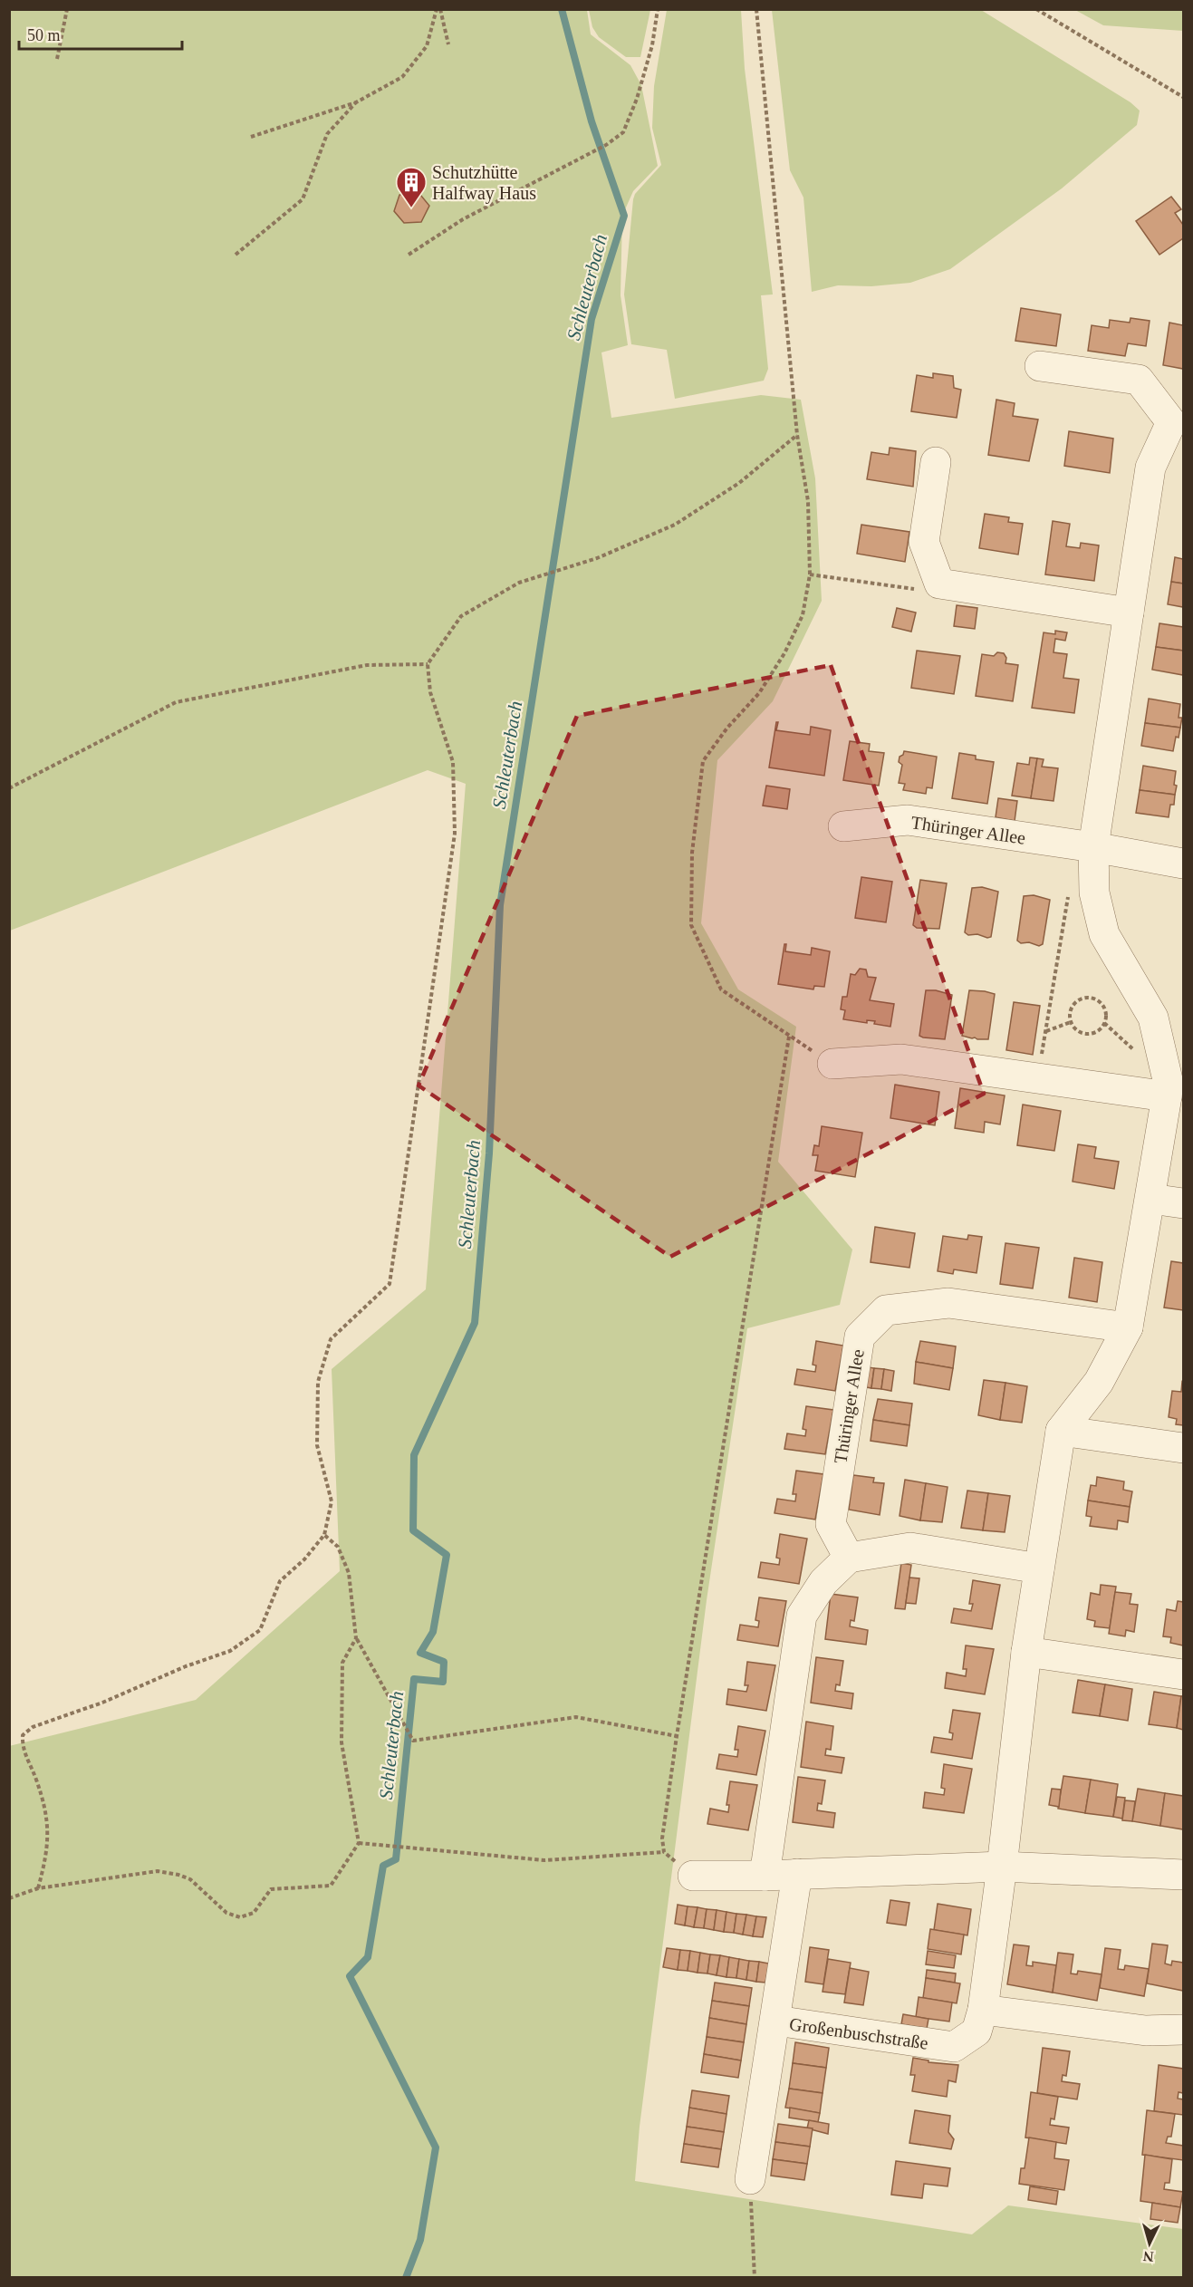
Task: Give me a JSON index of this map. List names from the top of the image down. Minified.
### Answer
{"streets":{"street":["Thüringer Allee","Großenbuschstraße"]},"water":["Schleuterbach"],"places":{"building":["Schutzhütte Halfway Haus"]},"scale_bar":"50 m","north":"bottom"}
